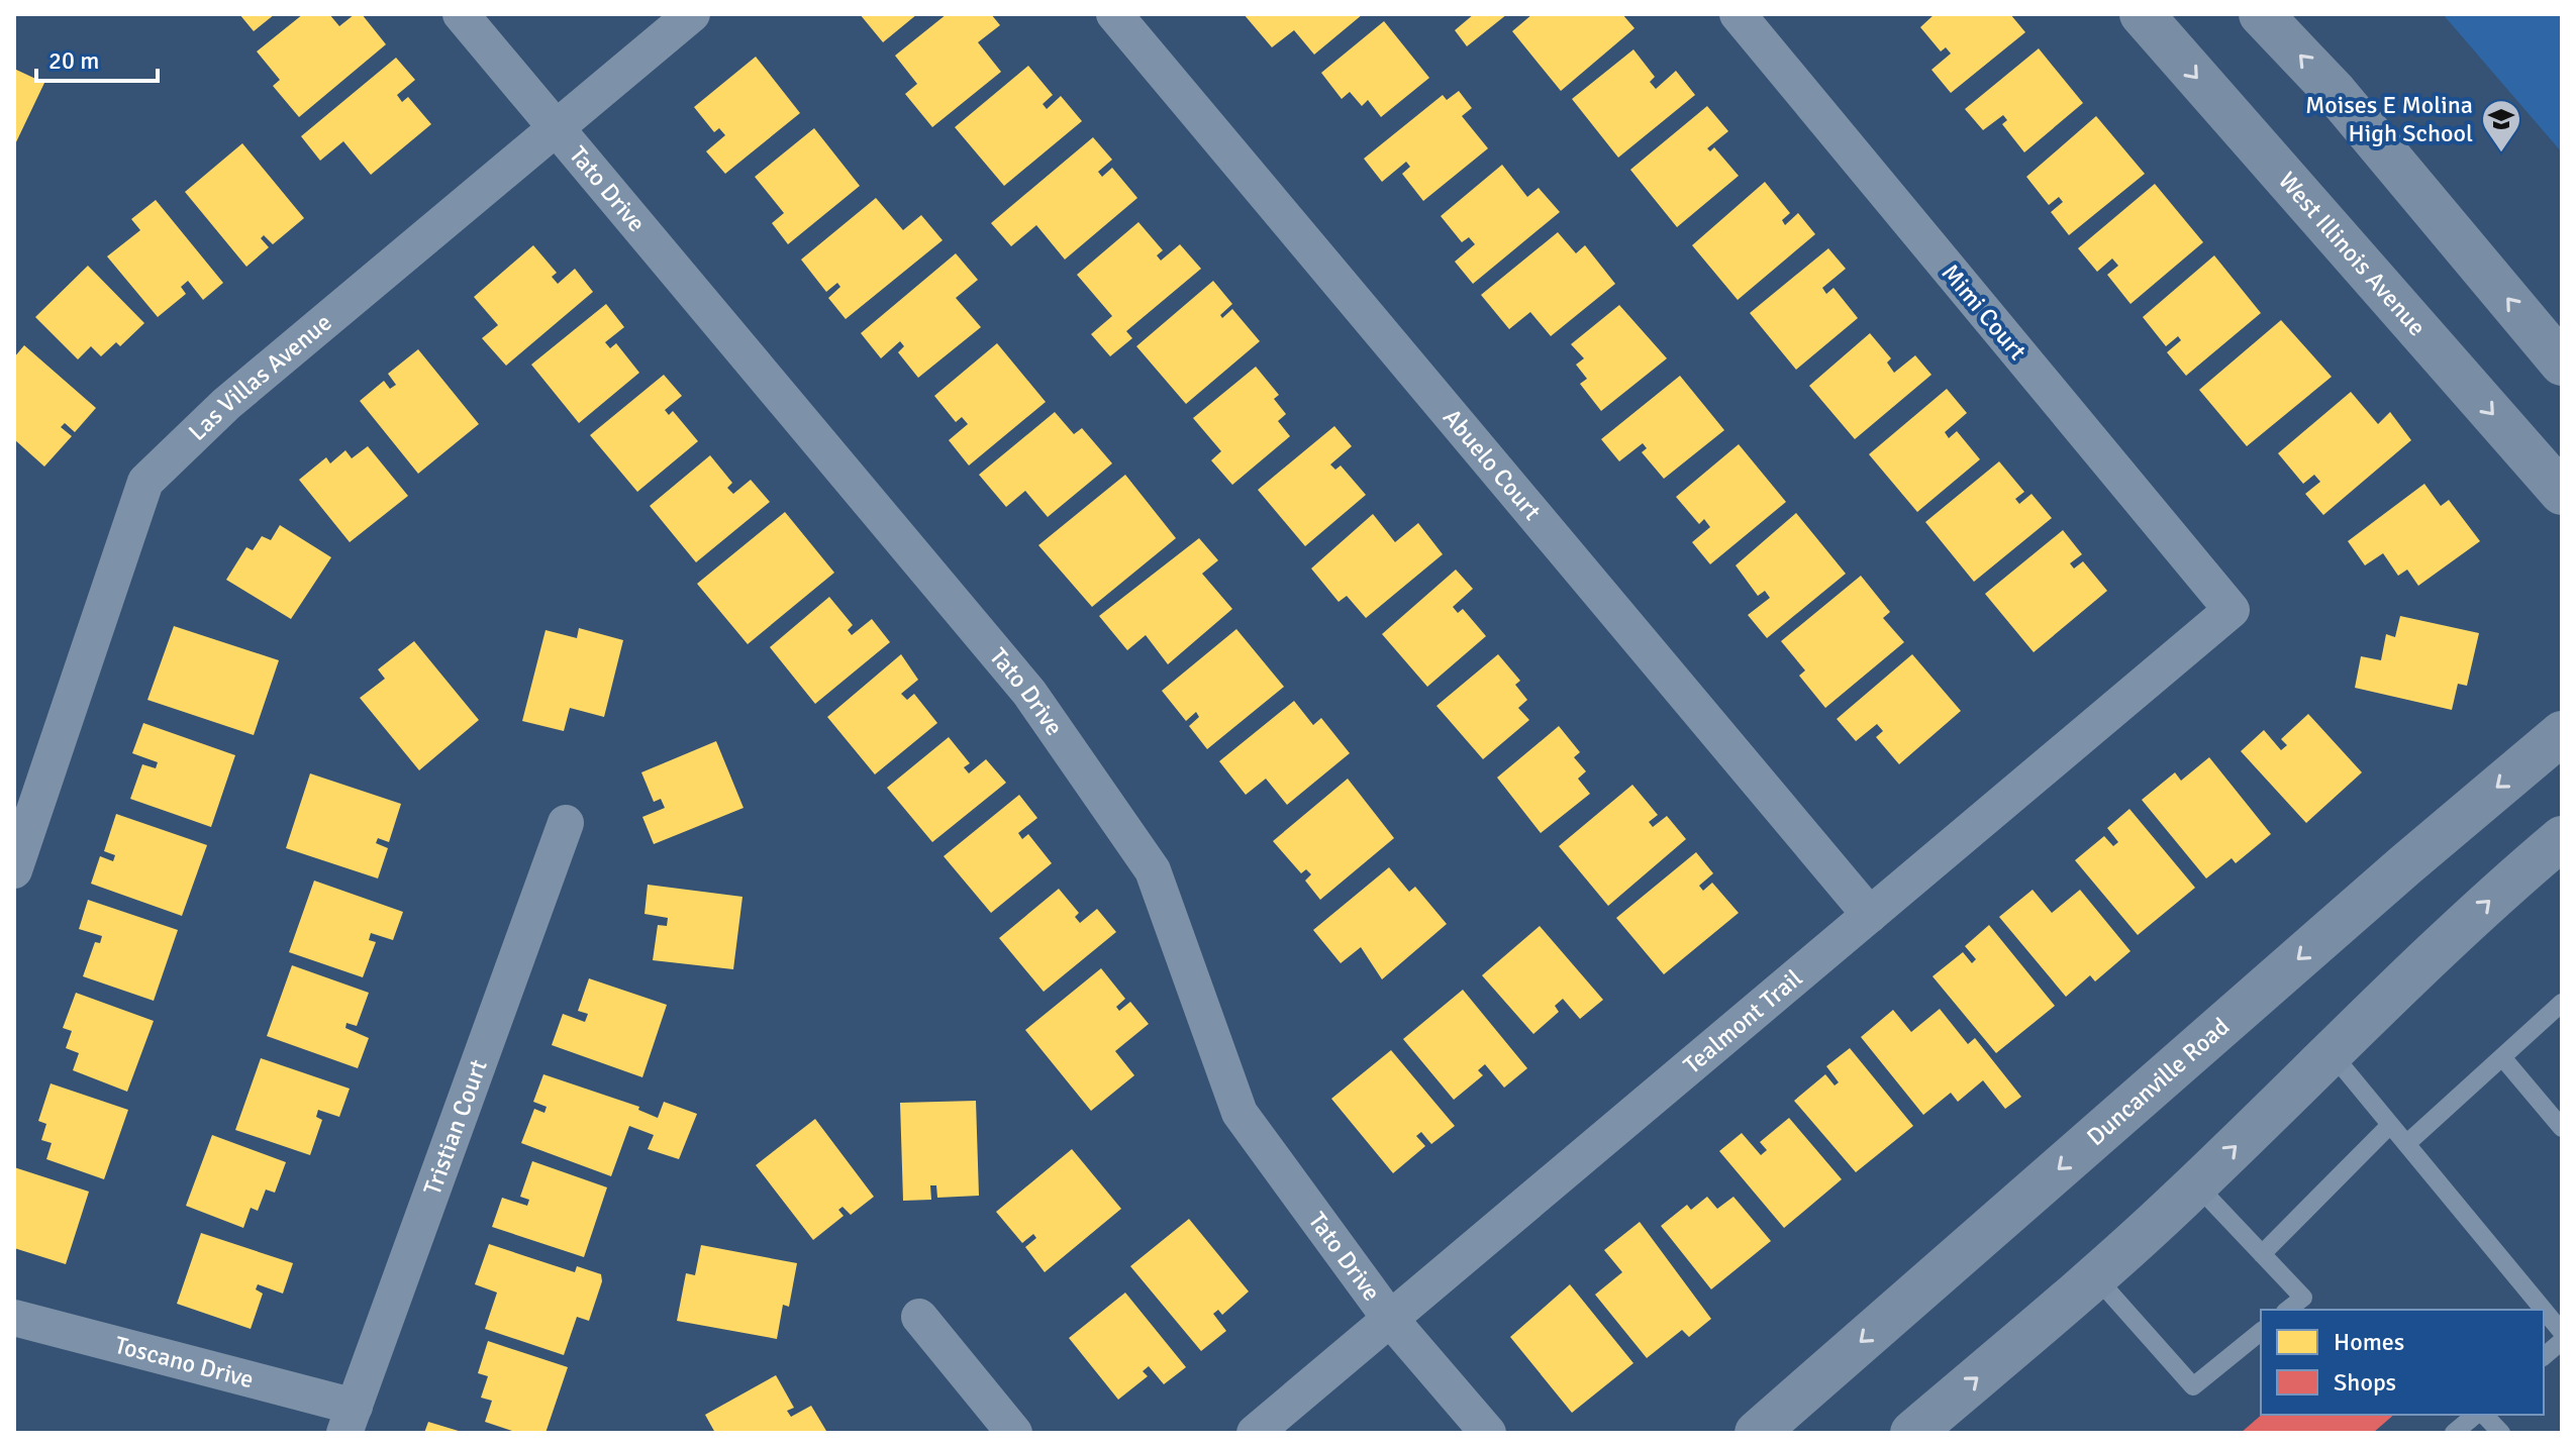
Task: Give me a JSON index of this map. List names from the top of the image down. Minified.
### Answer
{"streets":{"main road":["West Illinois Avenue","Duncanville Road"],"street":["Tato Drive","Mimi Court","Las Villas Avenue","Abuelo Court","Tealmont Trail","Tristian Court","Toscano Drive"]},"crossings":[["Tato Drive","Las Villas Avenue"],["Tato Drive","Tealmont Trail"],["Mimi Court","Tealmont Trail"],["Abuelo Court","Tealmont Trail"],["Tristian Court","Toscano Drive"]],"places":{"school or university":["Moises E Molina High School"]},"legend":["Homes","Shops"],"scale_bar":"20 m"}
